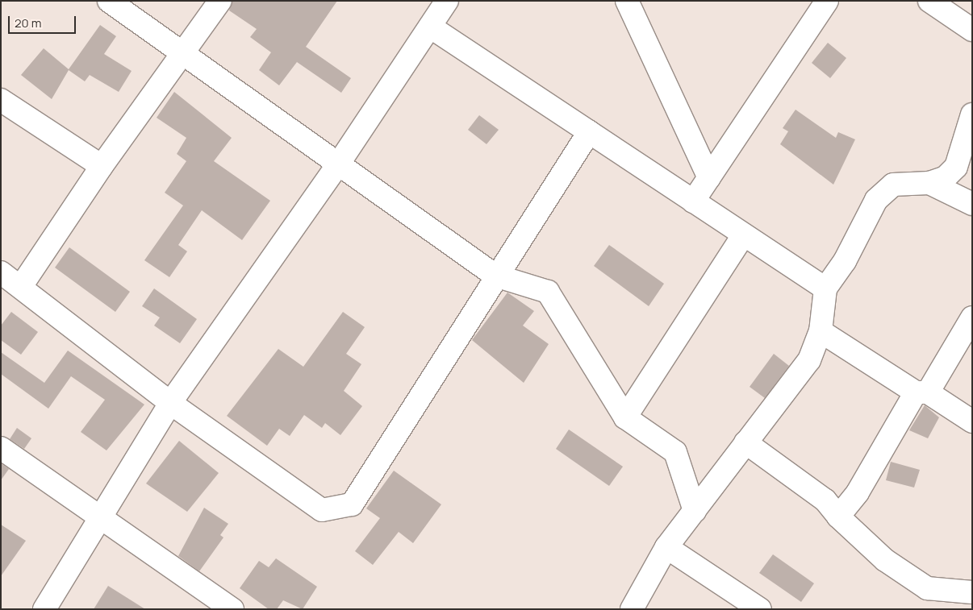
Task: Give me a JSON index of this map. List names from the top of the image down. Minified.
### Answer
{"scale_bar":"20 m"}
